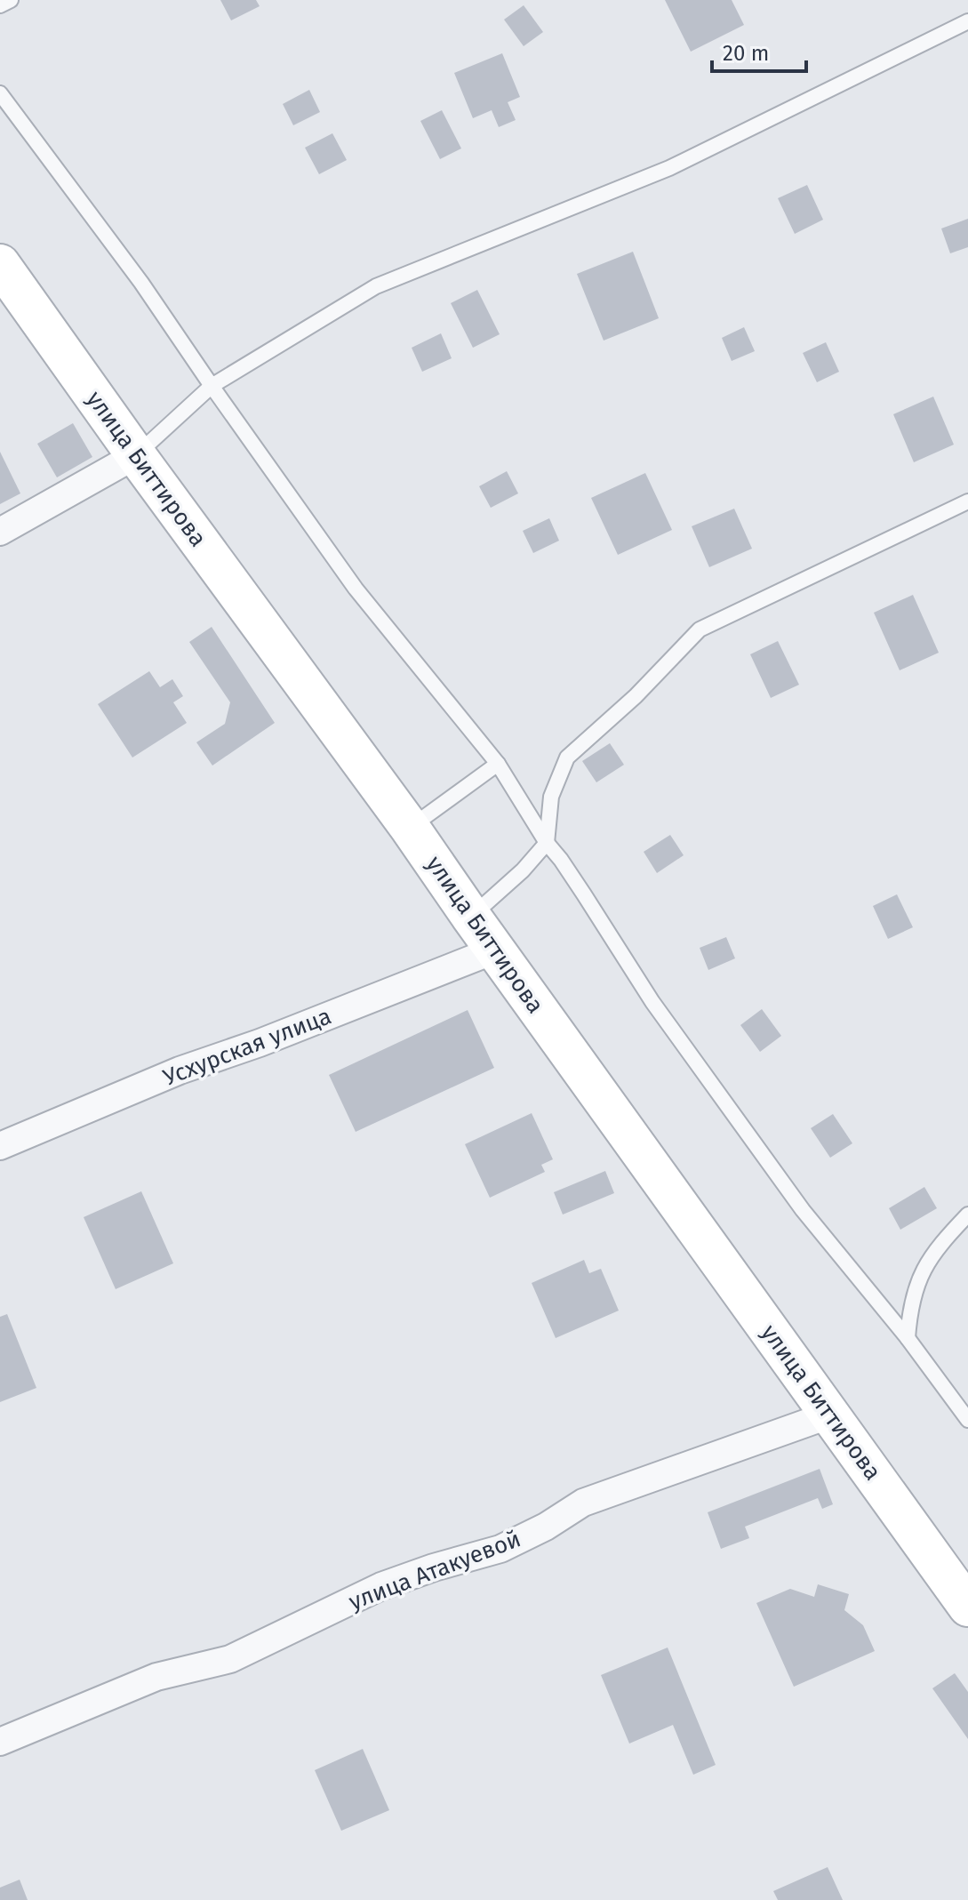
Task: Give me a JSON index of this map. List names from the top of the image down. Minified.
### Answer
{"streets":{"street":["улица Биттирова","Усхурская улица","улица Атакуевой"]},"crossings":[["улица Биттирова","Усхурская улица"],["улица Биттирова","улица Атакуевой"]],"scale_bar":"20 m"}
